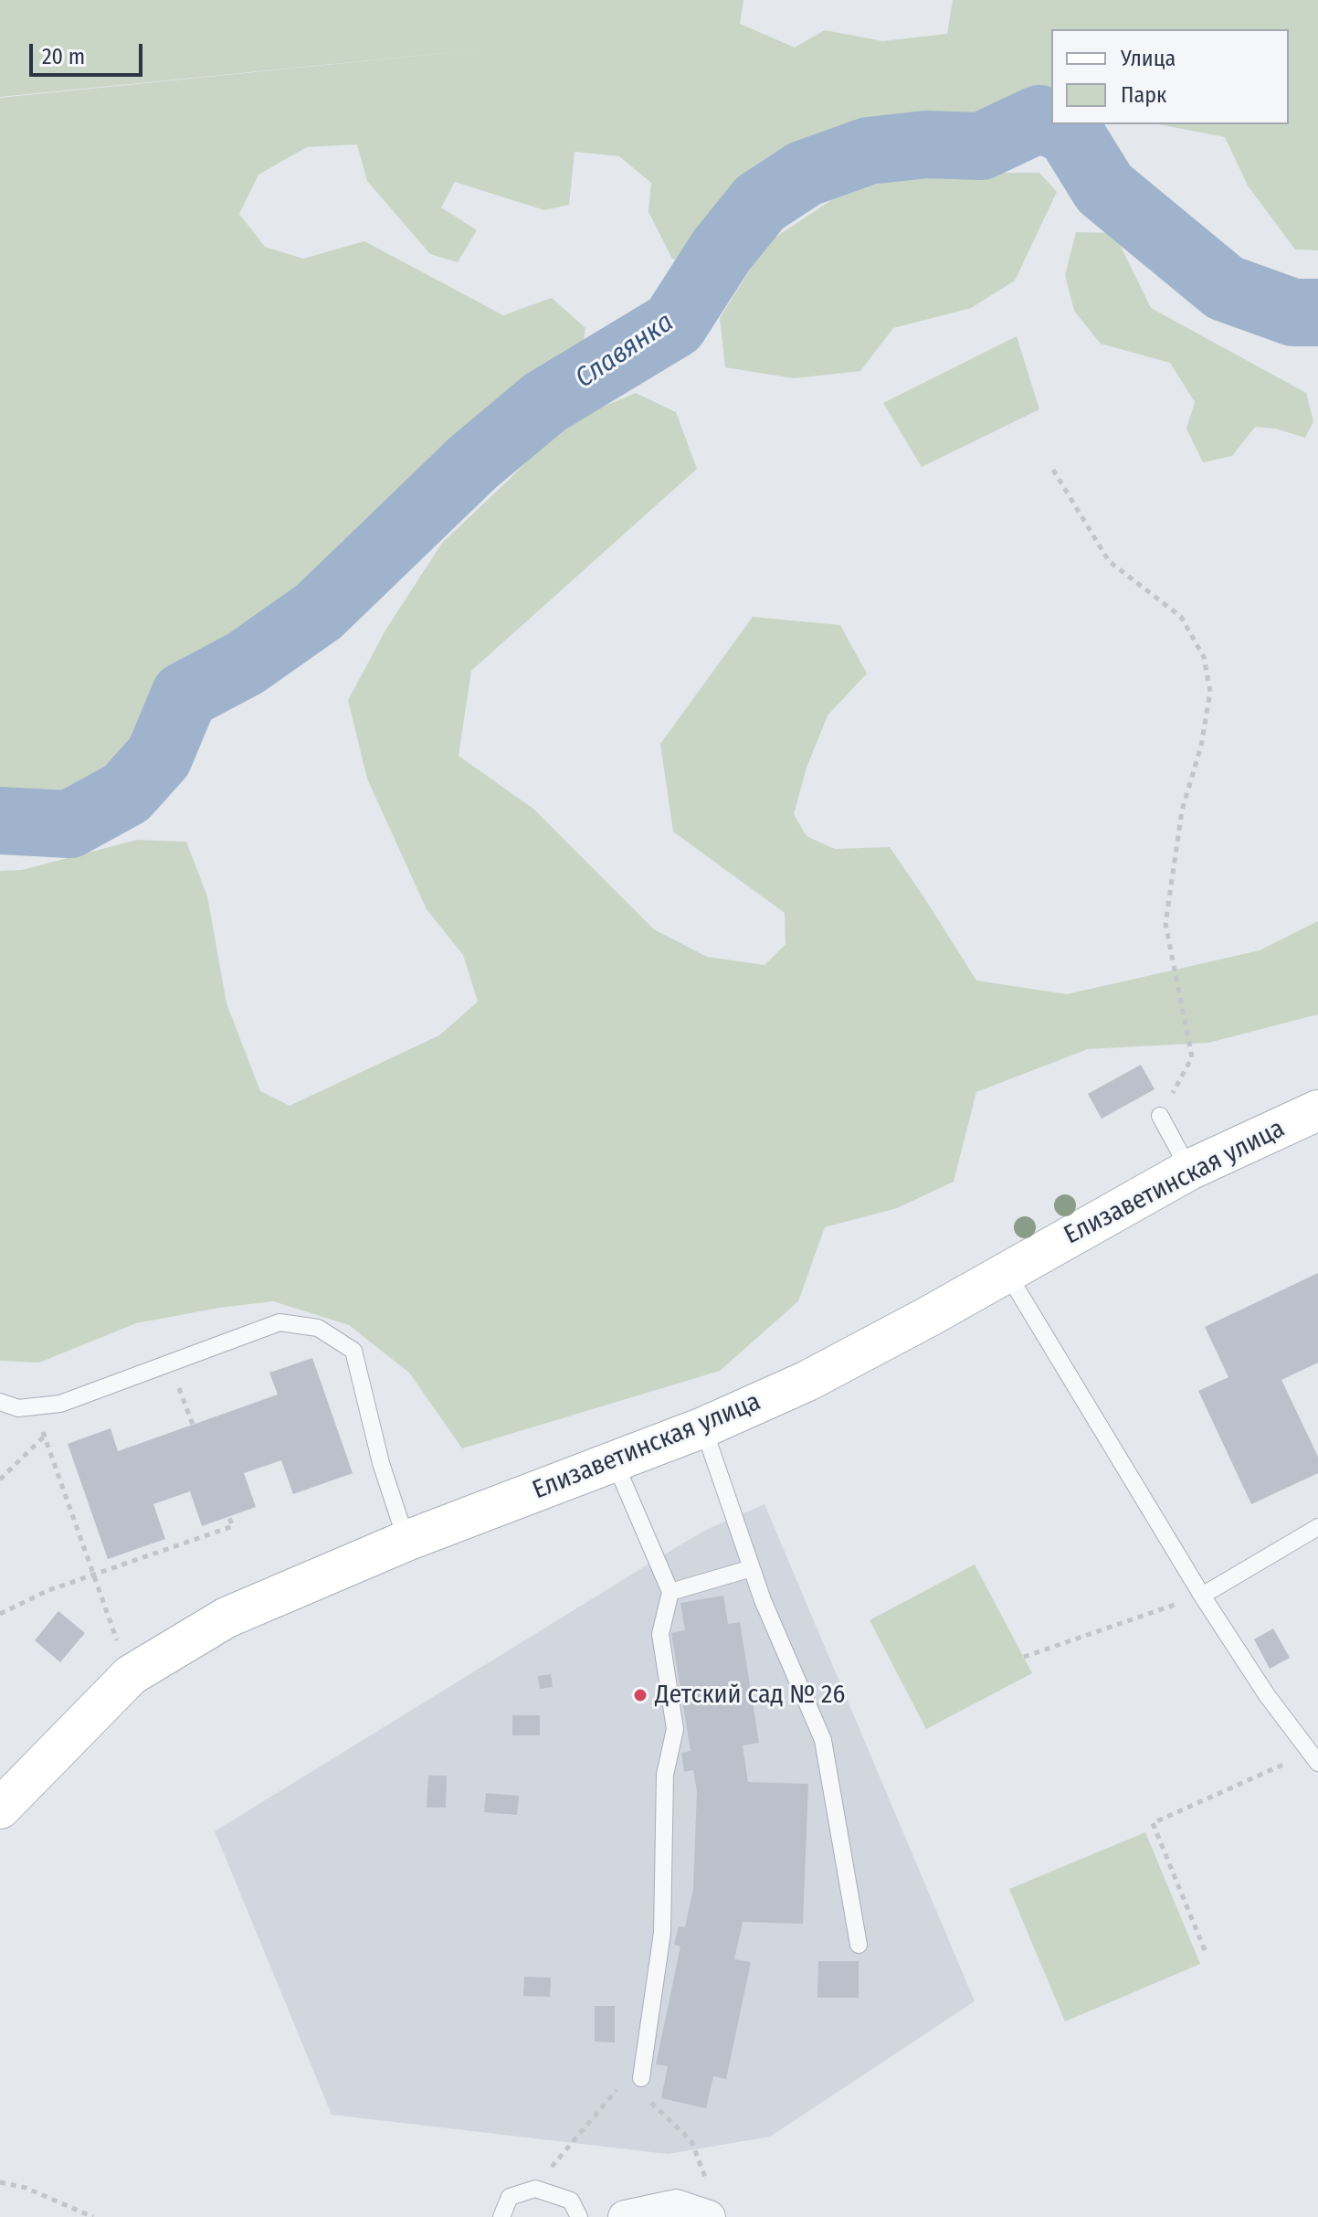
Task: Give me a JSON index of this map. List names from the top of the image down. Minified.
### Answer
{"streets":{"street":["Елизаветинская улица"]},"water":["Славянка"],"places":["Детский сад № 26"],"legend":["Улица","Парк"],"scale_bar":"20 m"}
